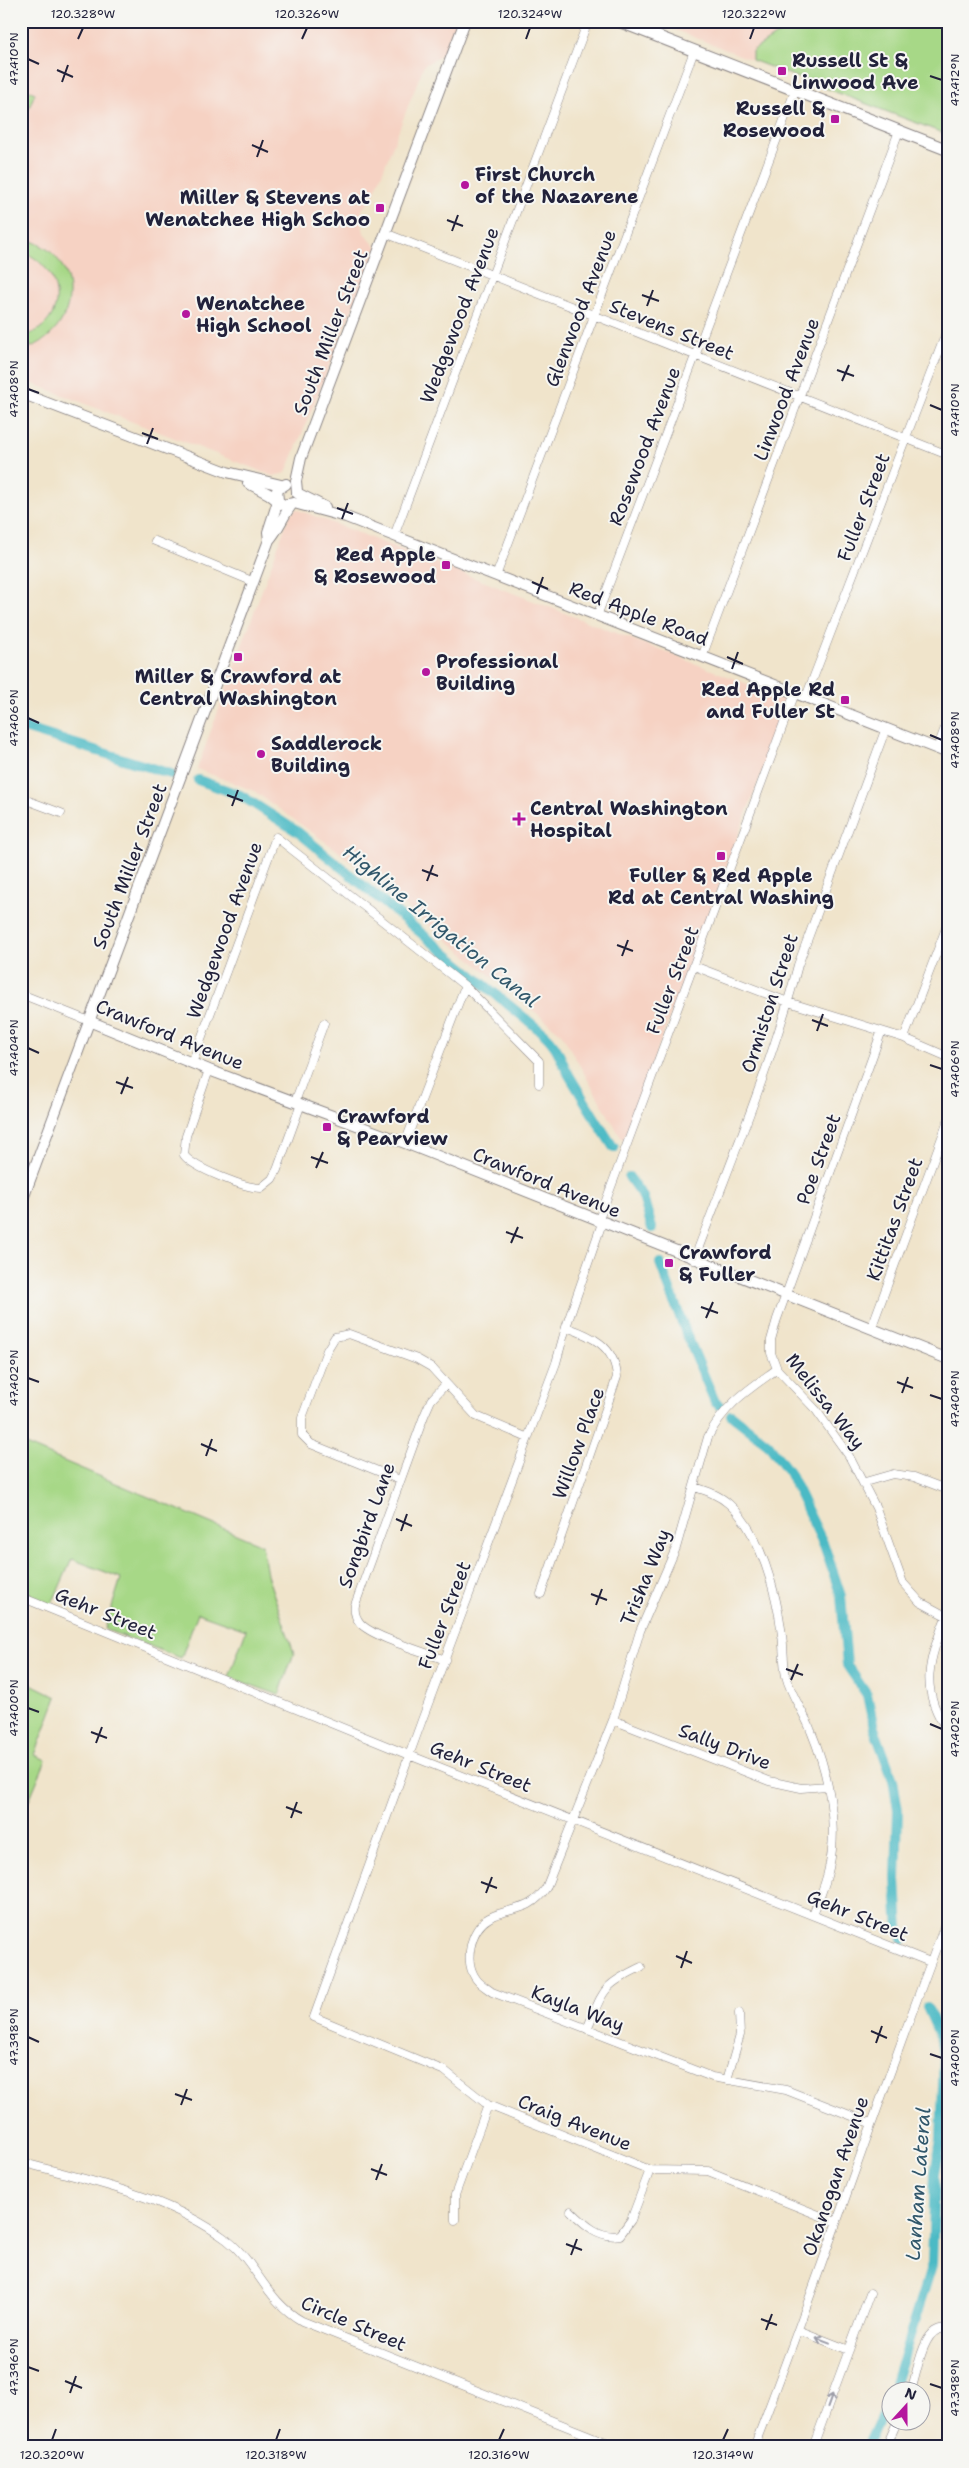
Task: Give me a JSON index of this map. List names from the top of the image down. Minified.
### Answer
{"streets":{"street":["Glenwood Avenue","Wedgewood Avenue","Stevens Street","South Miller Street","Linwood Avenue","Rosewood Avenue","Fuller Street","Red Apple Road","Ormiston Street","Crawford Avenue","Poe Street","Kittitas Street","Melissa Way","Willow Place","Songbird Lane","Trisha Way","Gehr Street","Sally Drive","Kayla Way","Craig Avenue","Okanogan Avenue","Circle Street"]},"crossings":[["Glenwood Avenue","Stevens Street"],["Glenwood Avenue","Red Apple Road"],["Wedgewood Avenue","Stevens Street"],["Wedgewood Avenue","Red Apple Road"],["Wedgewood Avenue","Crawford Avenue"],["Stevens Street","South Miller Street"],["Stevens Street","Linwood Avenue"],["Stevens Street","Rosewood Avenue"],["Stevens Street","Fuller Street"],["South Miller Street","Red Apple Road"],["South Miller Street","Crawford Avenue"],["Linwood Avenue","Red Apple Road"],["Rosewood Avenue","Red Apple Road"],["Fuller Street","Red Apple Road"],["Fuller Street","Crawford Avenue"],["Fuller Street","Willow Place"],["Fuller Street","Songbird Lane"],["Fuller Street","Gehr Street"],["Fuller Street","Craig Avenue"],["Red Apple Road","Ormiston Street"],["Ormiston Street","Crawford Avenue"],["Crawford Avenue","Poe Street"],["Crawford Avenue","Kittitas Street"],["Crawford Avenue","Melissa Way"],["Poe Street","Melissa Way"],["Melissa Way","Trisha Way"],["Trisha Way","Gehr Street"],["Trisha Way","Sally Drive"],["Trisha Way","Kayla Way"],["Gehr Street","Kayla Way"],["Gehr Street","Okanogan Avenue"],["Kayla Way","Okanogan Avenue"],["Craig Avenue","Okanogan Avenue"]],"water":["Highline Irrigation Canal","Lanham Lateral"],"places":{"transit":["Russell St & Linwood Ave","Russell & Rosewood","Miller & Stevens at Wenatchee High Schoo","Red Apple & Rosewood","Miller & Crawford at Central Washington","Red Apple Rd and Fuller St","Fuller & Red Apple Rd at Central Washing","Crawford & Pearview","Crawford & Fuller"],"other":["First Church of the Nazarene","Wenatchee High School","Professional Building","Saddlerock Building"],"health":["Central Washington Hospital"]},"north":"top","coordinates":["120.328°W","120.326°W","120.324°W","120.322°W","47.410°N","47.412°N","47.408°N","47.406°N","47.404°N","47.402°N","47.400°N","47.398°N","47.396°N","120.320°W","120.318°W","120.316°W","120.314°W"]}
